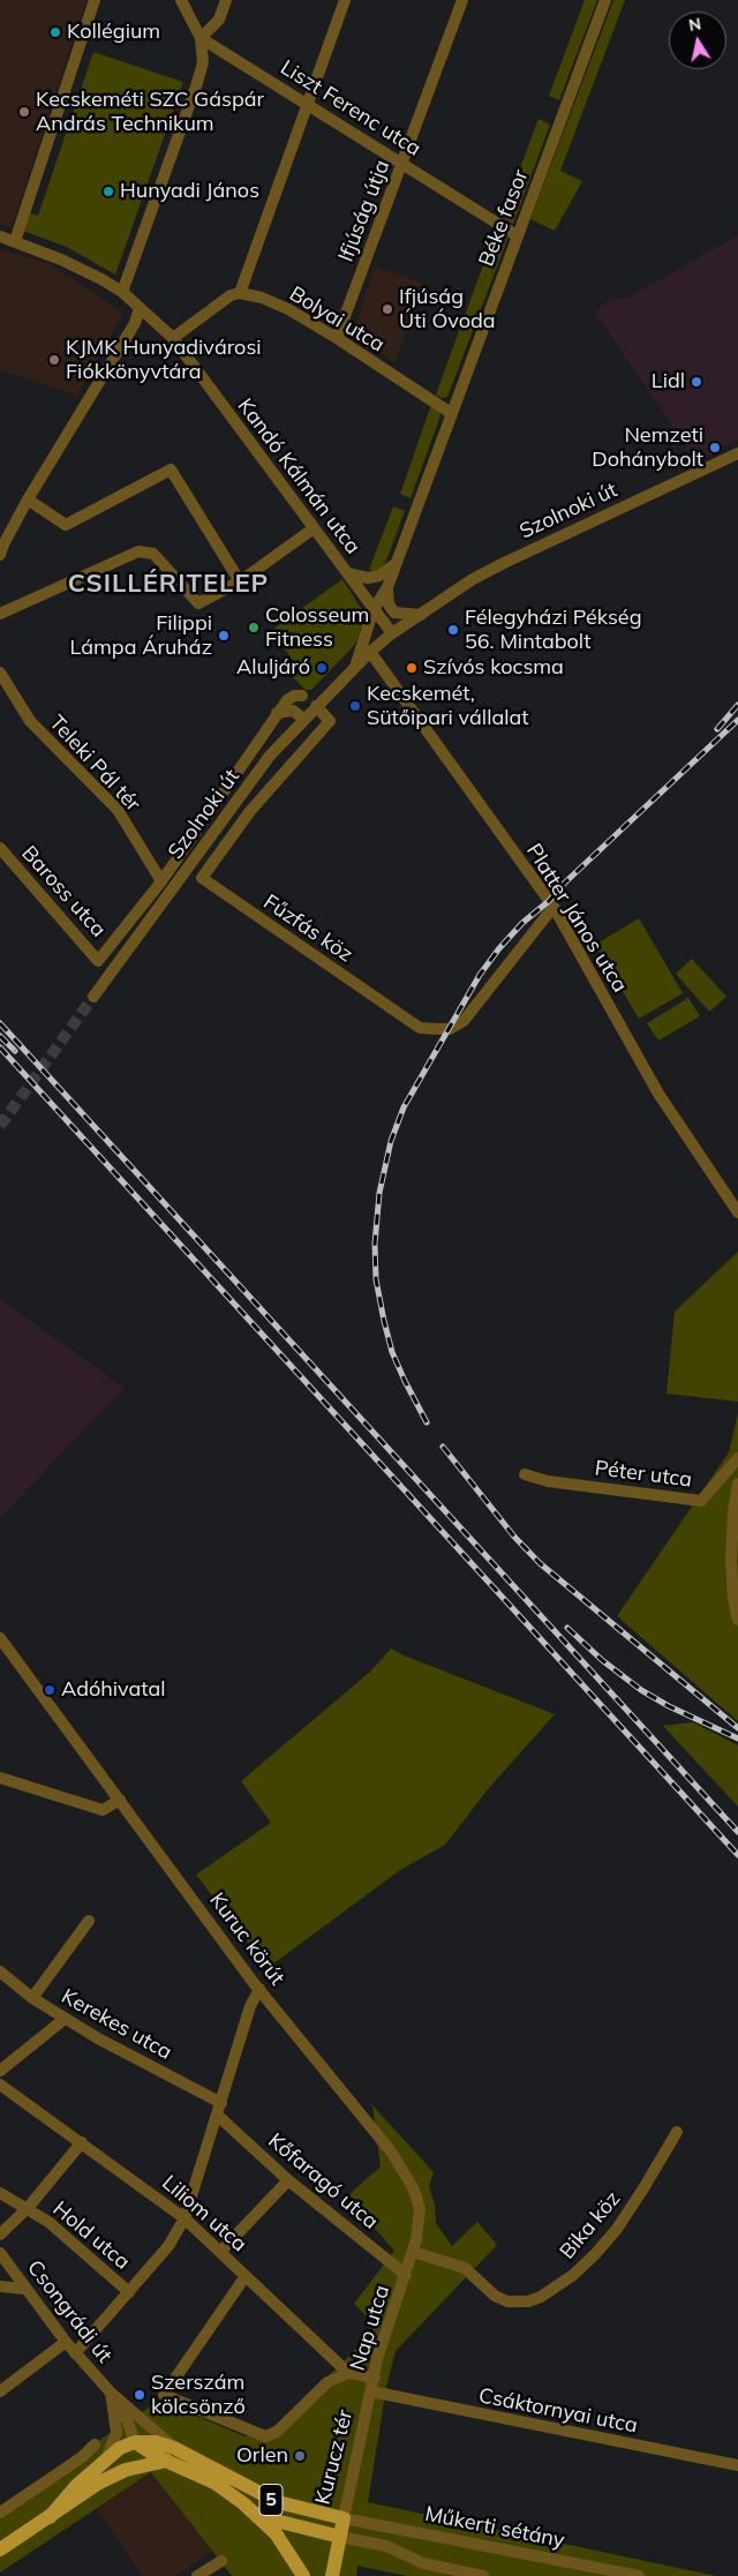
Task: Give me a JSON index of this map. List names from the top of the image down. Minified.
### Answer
{"streets":{"main road":["Kurucz tér","5"],"street":["Liszt Ferenc utca","Ifjúság útja","Béke fasor","Bolyai utca","Kandó Kálmán utca","Szolnoki út","Teleki Pál tér","Baross utca","Platter János utca","Fűzfás köz","Péter utca","Kuruc körút","Kerekes utca","Kőfaragó utca","Liliom utca","Bika köz","Hold utca","Csongrádi út","Nap utca","Csáktornyai utca","Műkerti sétány"]},"crossings":[["Liszt Ferenc utca","Ifjúság útja"],["Liszt Ferenc utca","Béke fasor"],["Ifjúság útja","Bolyai utca"],["Béke fasor","Bolyai utca"],["Béke fasor","Kandó Kálmán utca"],["Béke fasor","Szolnoki út"],["Kandó Kálmán utca","Szolnoki út"],["Szolnoki út","Platter János utca"],["Szolnoki út","Fűzfás köz"],["Teleki Pál tér","Baross utca"],["Platter János utca","Fűzfás köz"],["Kuruc körút","Kőfaragó utca"],["Kuruc körút","Bika köz"],["Kuruc körút","Nap utca"],["Kőfaragó utca","Nap utca"],["Liliom utca","Kurucz tér"],["Csongrádi út","Kurucz tér"],["Nap utca","Csáktornyai utca"],["Nap utca","Kurucz tér"],["Csáktornyai utca","Kurucz tér"],["Kurucz tér","5"],["Kurucz tér","Műkerti sétány"]],"districts":["CSILLÉRITELEP"],"places":["Kollégium","Kecskeméti SZC Gáspár András Technikum","Hunyadi János","Ifjúság Úti Óvoda","KJMK Hunyadivárosi Fiókkönyvtára","Lidl","Nemzeti Dohánybolt","Colosseum Fitness","Félegyházi Pékség 56. Mintabolt","Filippi Lámpa Áruház","Aluljáró","Szívós kocsma","Kecskemét, Sütőipari vállalat","Adóhivatal","Szerszám kölcsönző","Orlen"],"north":"top"}
